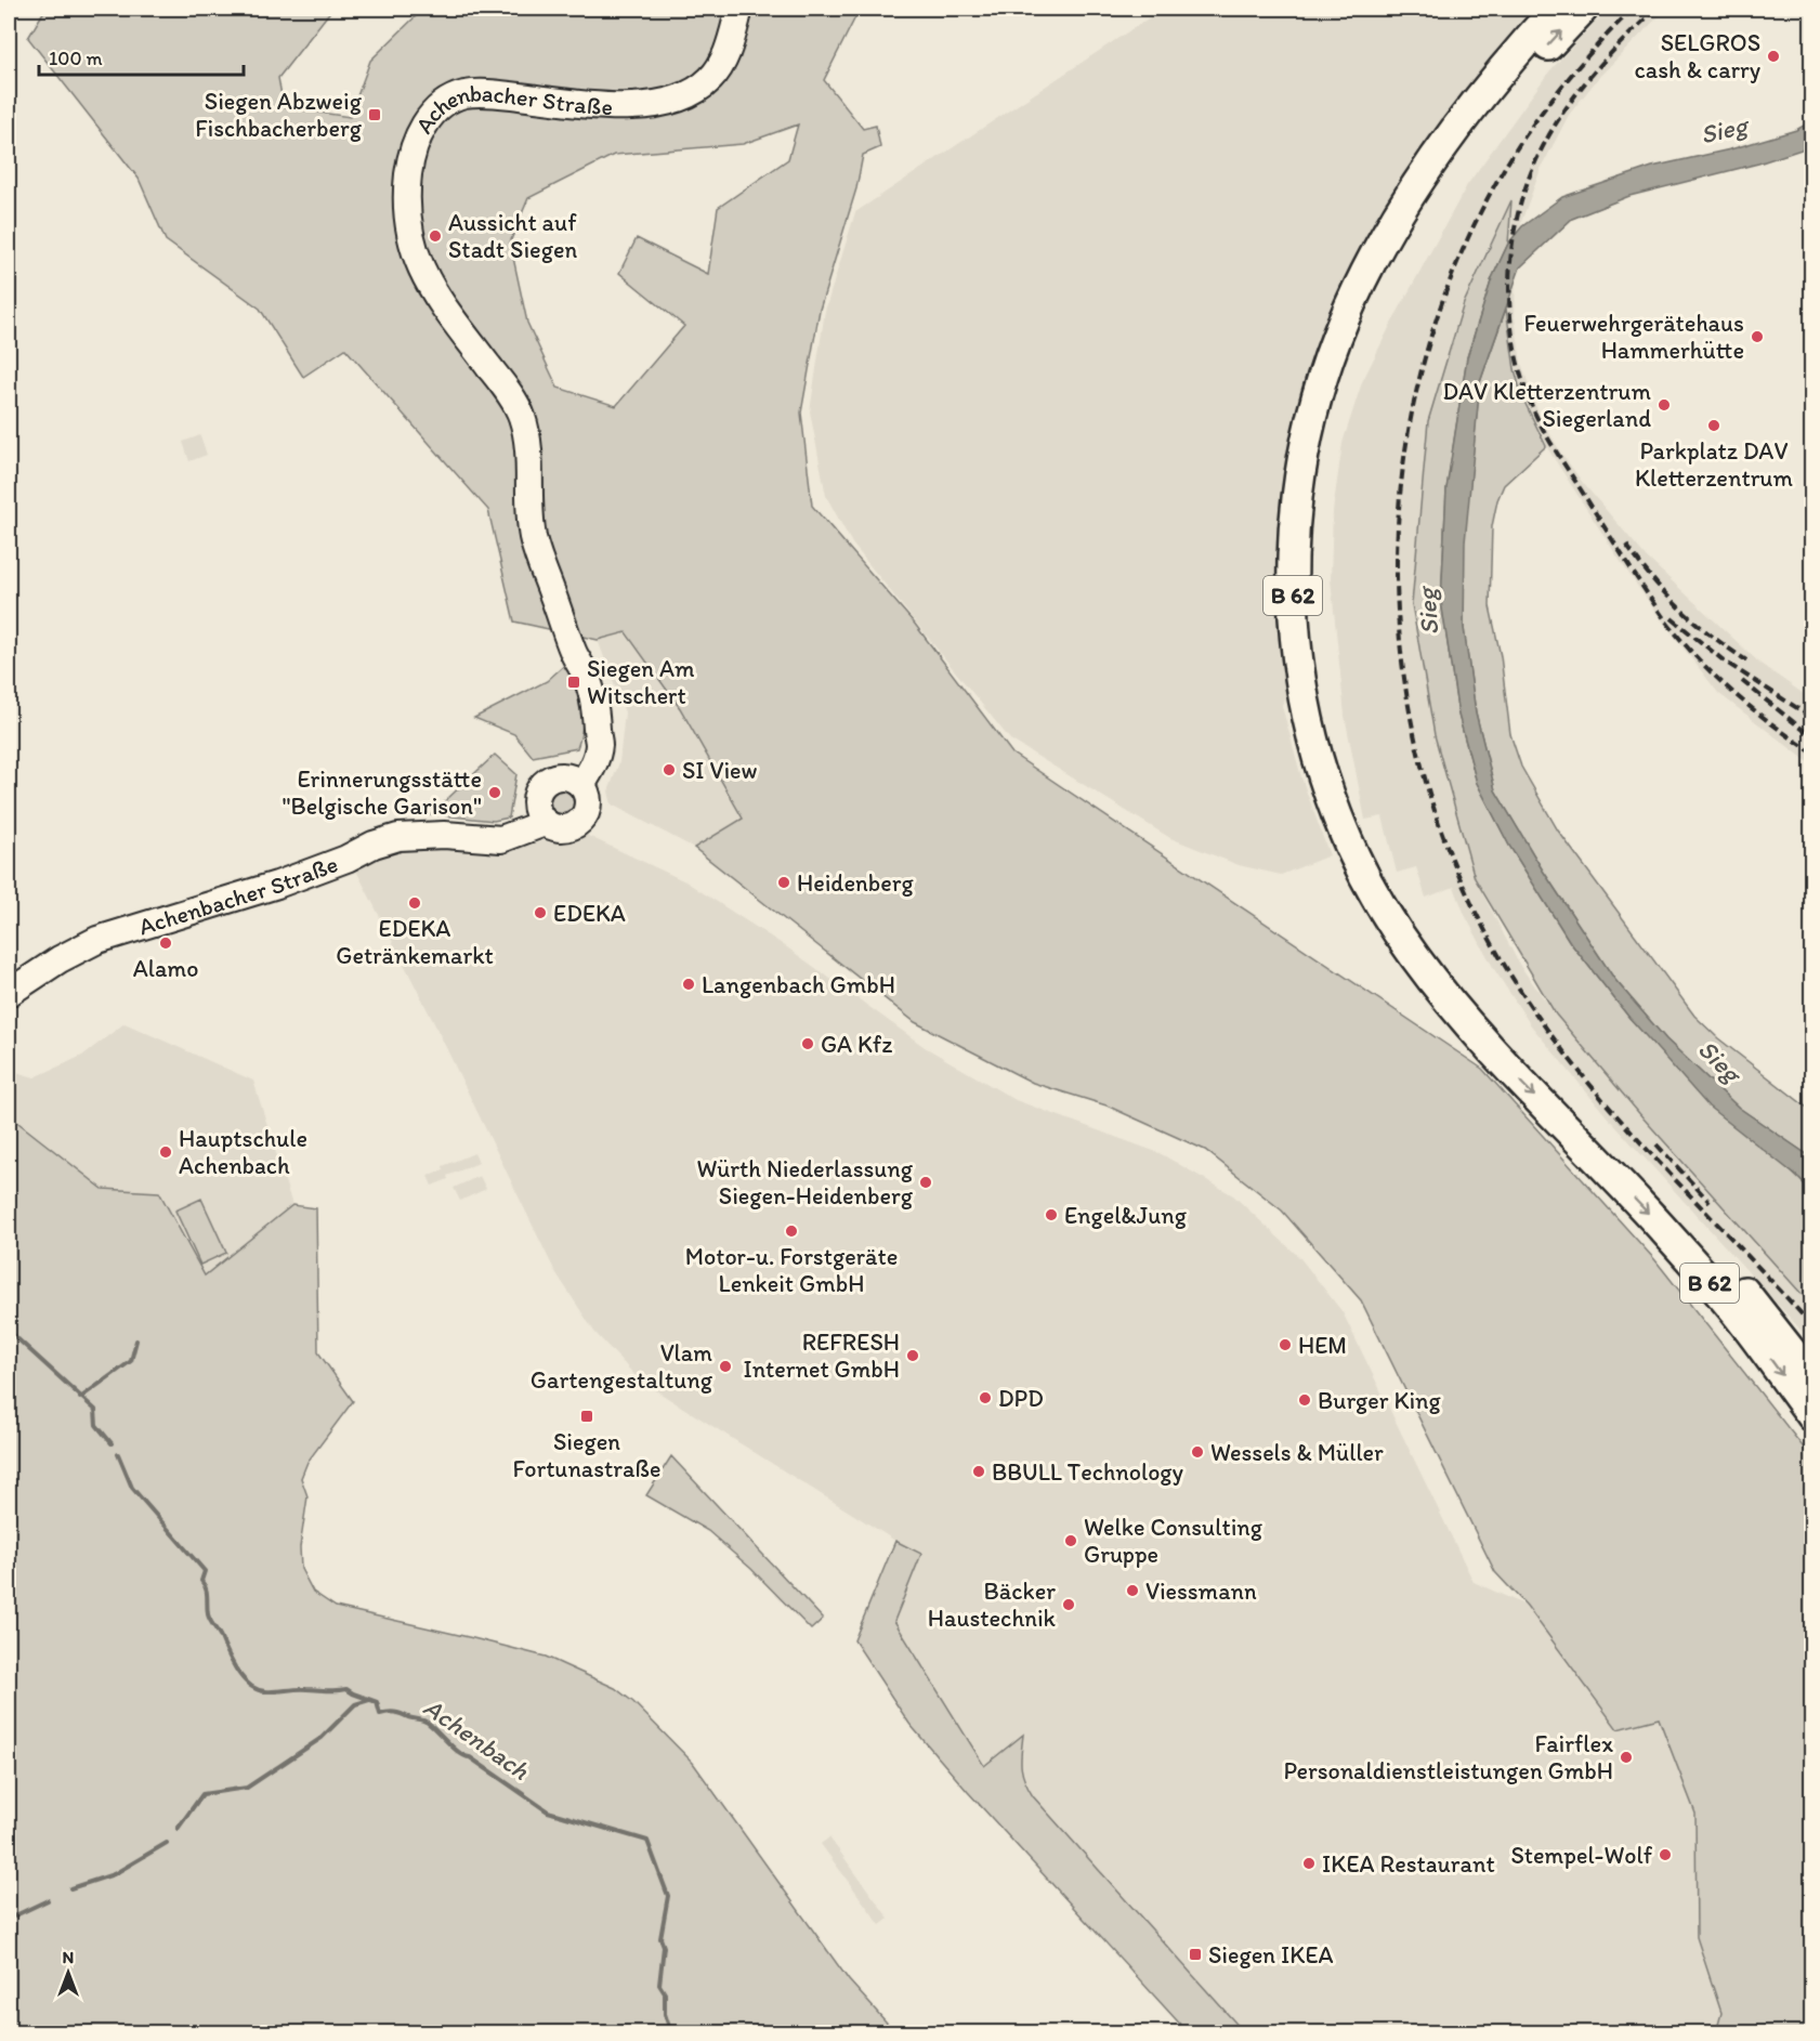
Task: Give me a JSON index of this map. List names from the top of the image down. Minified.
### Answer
{"streets":{"highway":["B 62"],"main road":["Achenbacher Straße"]},"water":["Sieg","Achenbach"],"places":{"other":["SELGROS cash & carry","Aussicht auf Stadt Siegen","Feuerwehrgerätehaus Hammerhütte","DAV Kletterzentrum Siegerland","Parkplatz DAV Kletterzentrum","SI View","Erinnerungsstätte \"Belgische Garison\"","Heidenberg","EDEKA Getränkemarkt","EDEKA","Alamo","Langenbach GmbH","GA Kfz","Hauptschule Achenbach","Würth Niederlassung Siegen-Heidenberg","Engel&Jung","Motor-u. Forstgeräte Lenkeit GmbH","HEM","REFRESH Internet GmbH","Vlam Gartengestaltung","DPD","Burger King","Wessels & Müller","BBULL Technology","Welke Consulting Gruppe","Viessmann","Bäcker Haustechnik","Fairflex Personaldienstleistungen GmbH","Stempel-Wolf","IKEA Restaurant"],"transit":["Siegen Abzweig Fischbacherberg","Siegen Am Witschert","Siegen Fortunastraße","Siegen IKEA"]},"scale_bar":"100 m","north":"top"}
